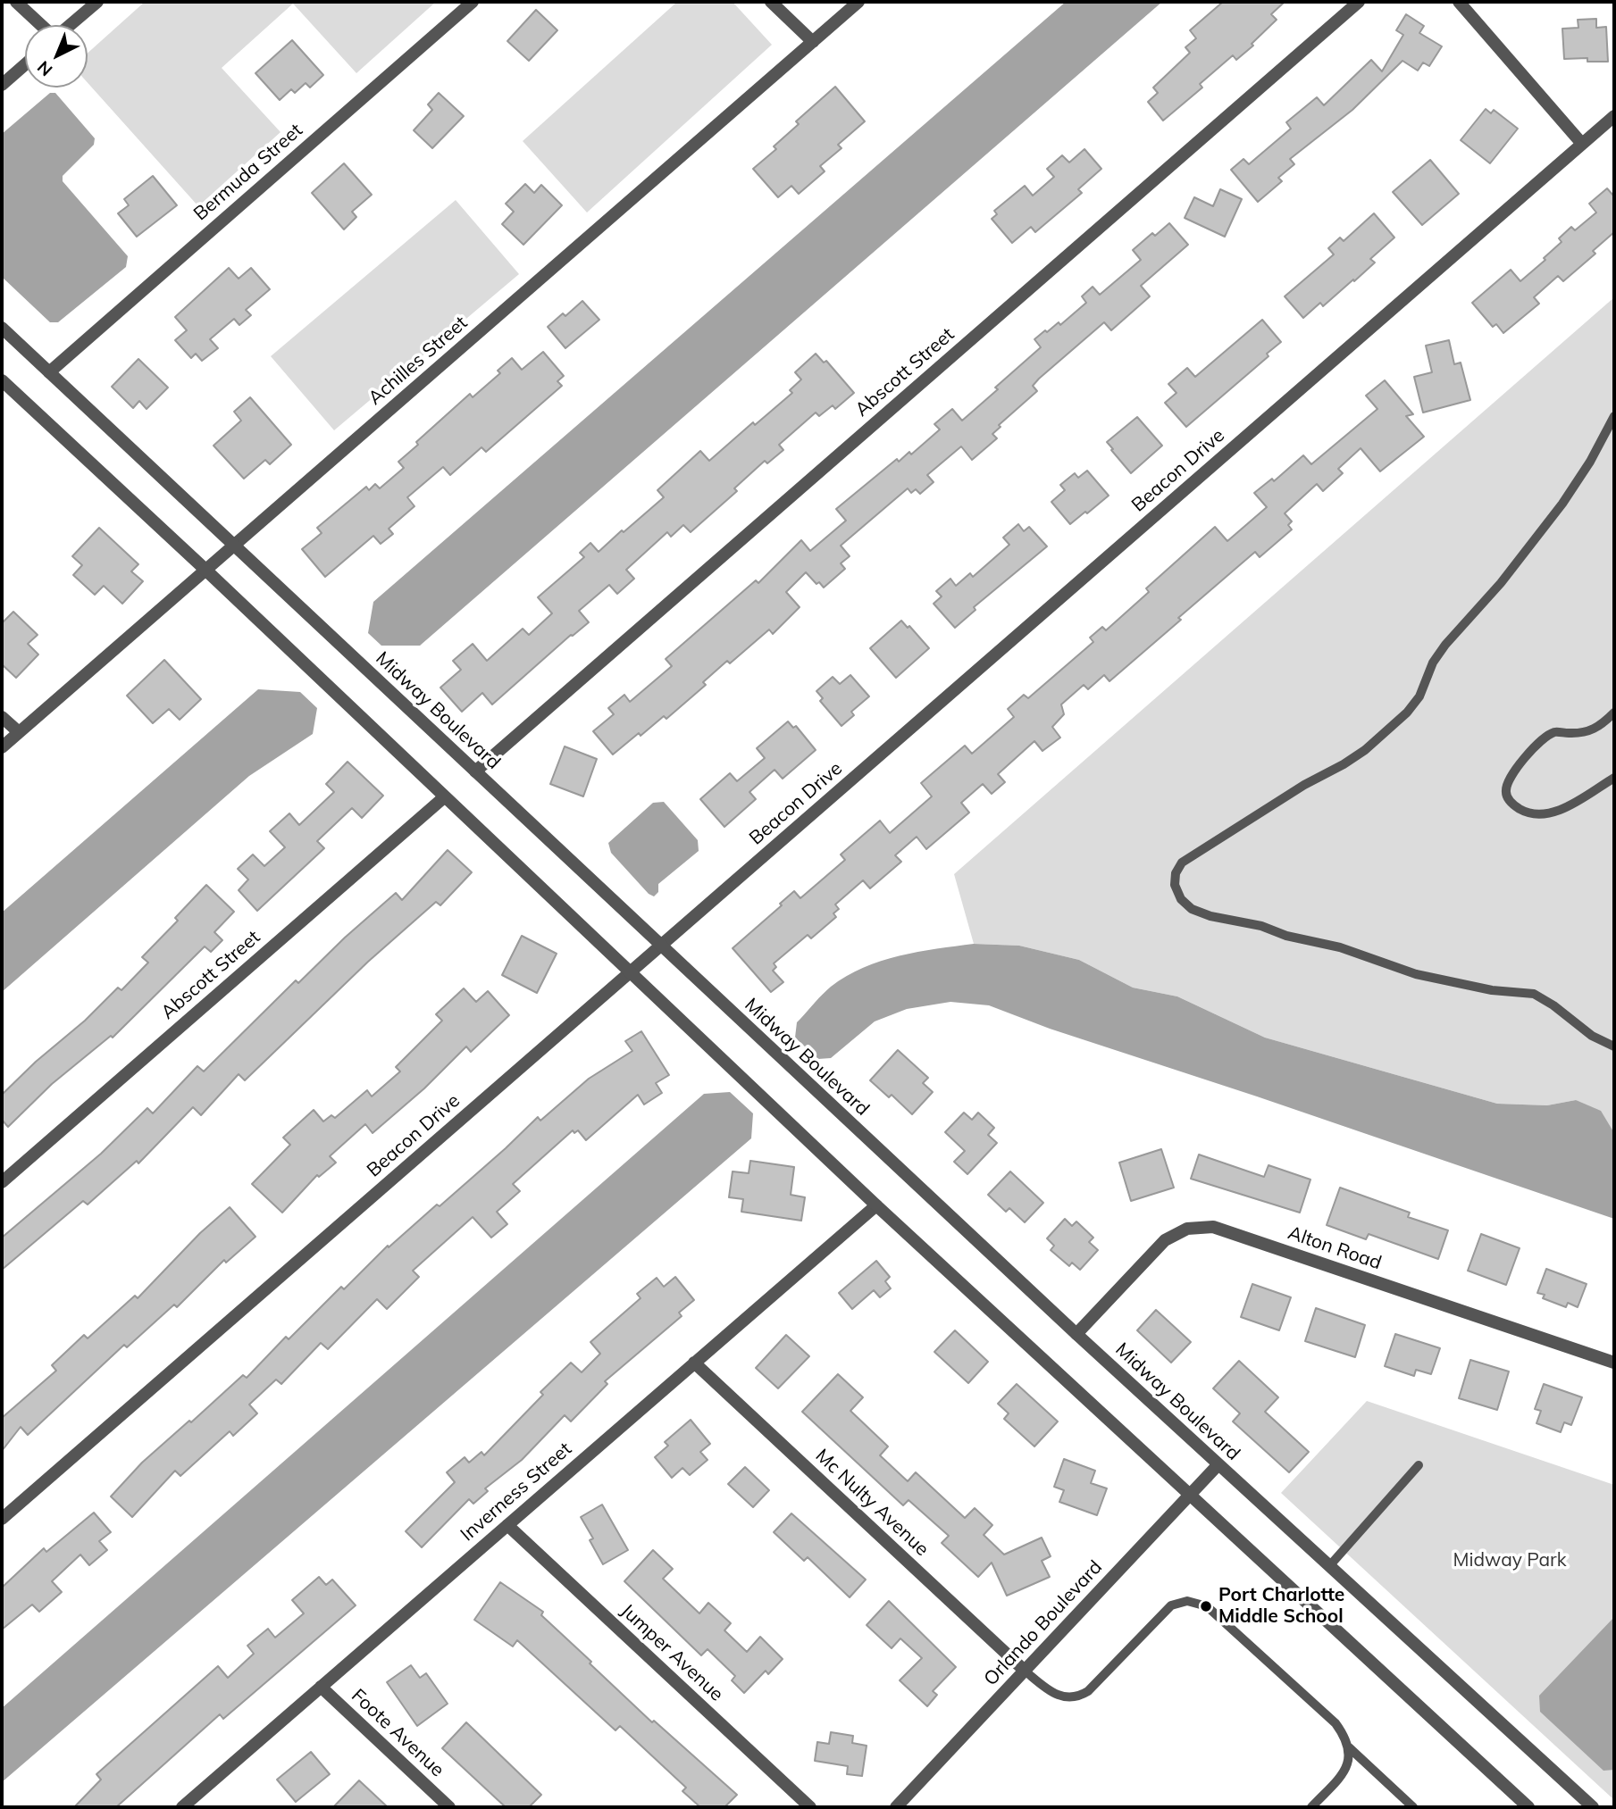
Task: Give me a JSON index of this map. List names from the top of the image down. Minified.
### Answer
{"streets":{"street":["Bermuda Street","Achilles Street","Abscott Street","Beacon Drive","Midway Boulevard","Alton Road","Inverness Street","Mc Nulty Avenue","Orlando Boulevard","Jumper Avenue","Foote Avenue"]},"crossings":[["Bermuda Street","Midway Boulevard"],["Achilles Street","Midway Boulevard"],["Abscott Street","Midway Boulevard"],["Beacon Drive","Midway Boulevard"],["Midway Boulevard","Alton Road"],["Midway Boulevard","Orlando Boulevard"],["Inverness Street","Mc Nulty Avenue"],["Inverness Street","Jumper Avenue"],["Inverness Street","Foote Avenue"],["Mc Nulty Avenue","Orlando Boulevard"]],"parks":["Midway Park"],"places":["Port Charlotte Middle School"],"north":"bottom left"}
